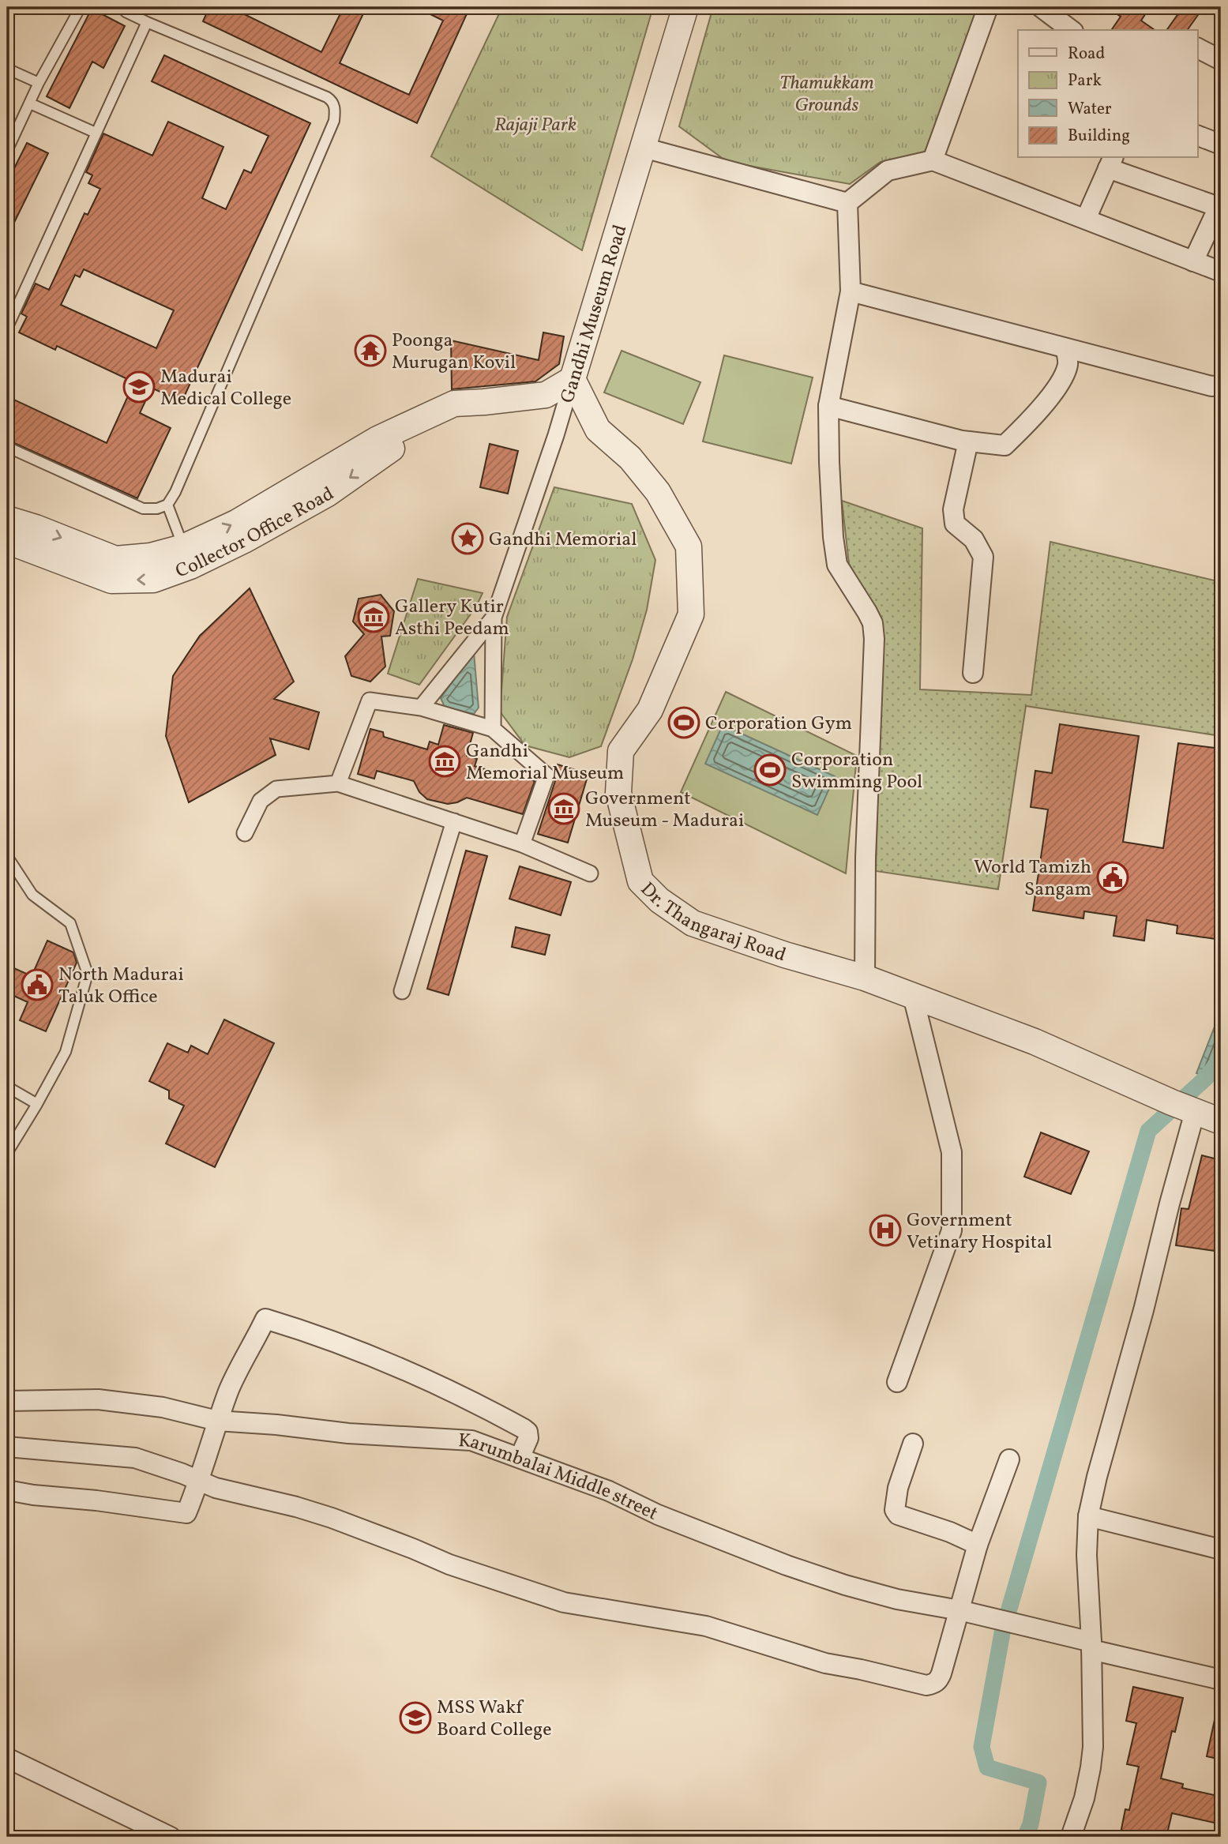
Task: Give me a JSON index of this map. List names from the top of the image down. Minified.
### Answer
{"streets":{"street":["Gandhi Museum Road","Collector Office Road","Dr. Thangaraj Road","Karumbalai Middle street"]},"crossings":[["Gandhi Museum Road","Collector Office Road"],["Gandhi Museum Road","Dr. Thangaraj Road"],["Collector Office Road","Dr. Thangaraj Road"]],"parks":["Thamukkam Grounds","Rajaji Park"],"places":{"temple":["Poonga Murugan Kovil"],"school or university":["Madurai Medical College","MSS Wakf Board College"],"place":["Gandhi Memorial"],"museum":["Gallery Kutir Asthi Peedam","Gandhi Memorial Museum","Government Museum - Madurai"],"sports":["Corporation Gym","Corporation Swimming Pool"],"public building":["World Tamizh Sangam","North Madurai Taluk Office"],"hospital":["Government Vetinary Hospital"]},"legend":["Road","Park","Water","Building"]}
